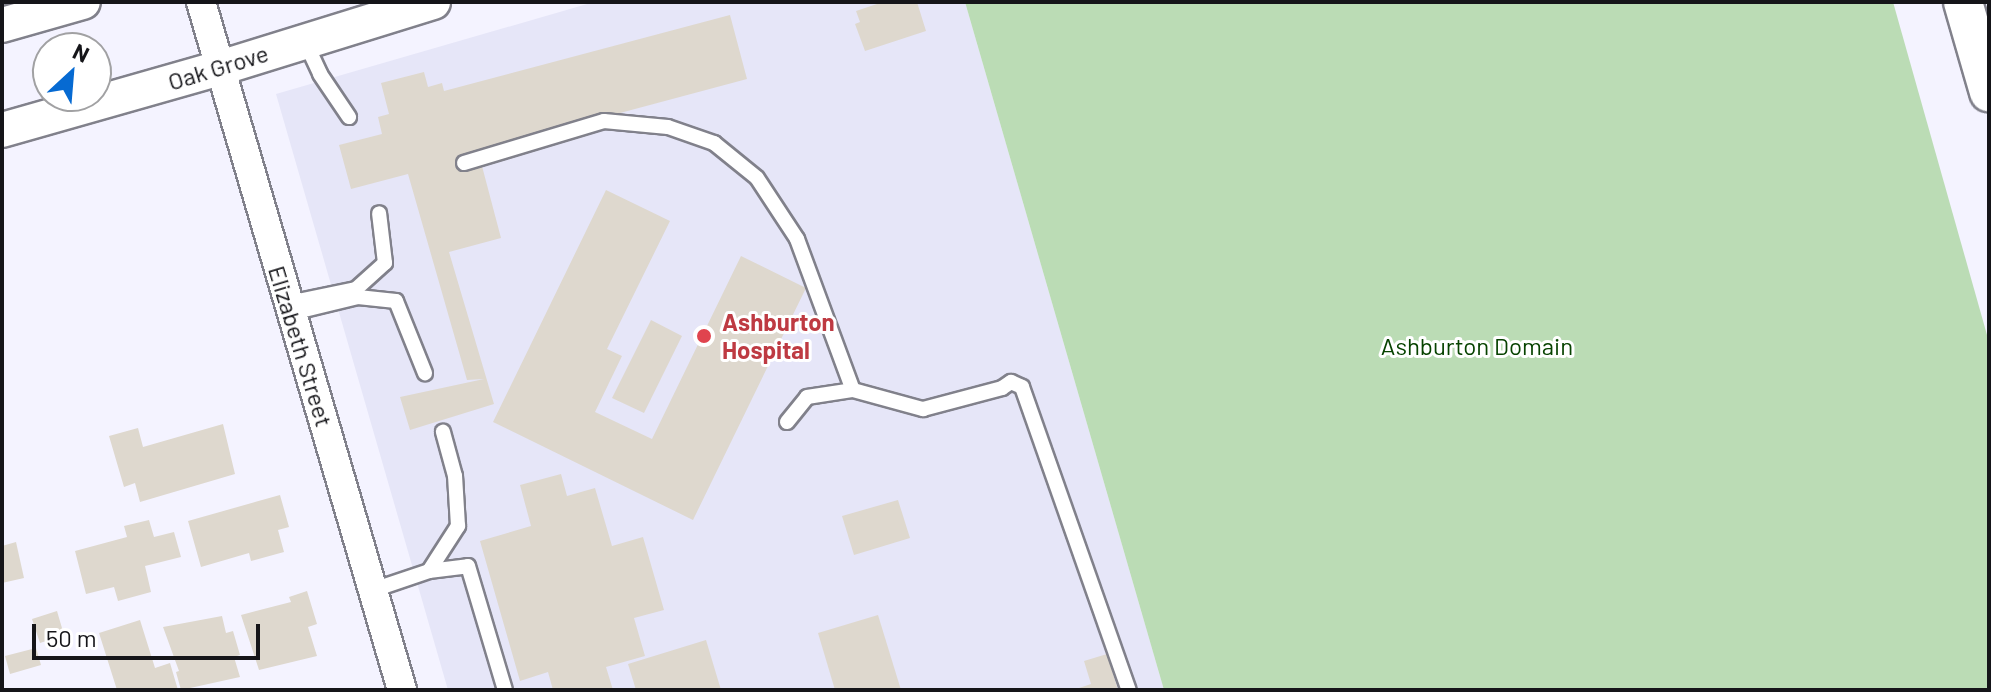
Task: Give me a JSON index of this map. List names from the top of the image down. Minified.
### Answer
{"streets":{"street":["Oak Grove","Elizabeth Street"]},"crossings":[["Oak Grove","Elizabeth Street"]],"parks":["Ashburton Domain"],"places":["Ashburton Hospital"],"scale_bar":"50 m","north":"top right"}
